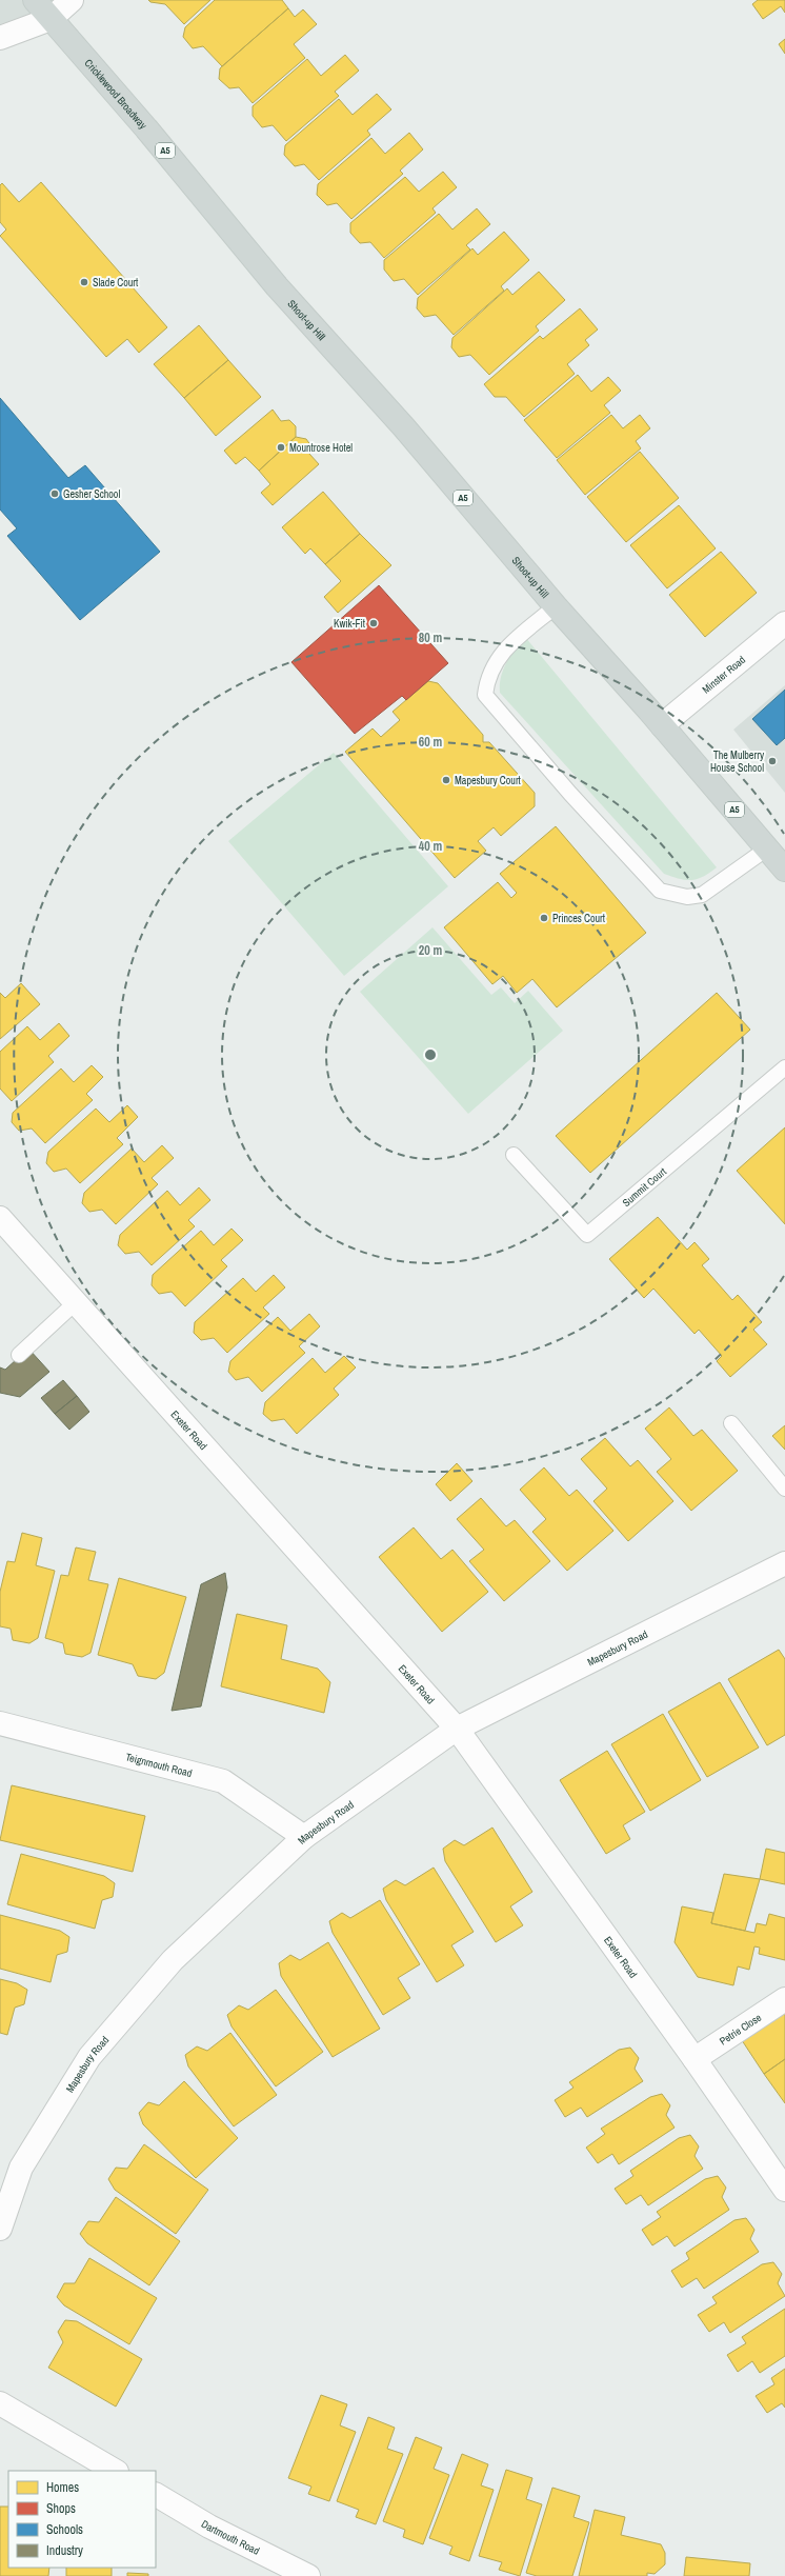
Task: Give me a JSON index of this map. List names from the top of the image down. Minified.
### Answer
{"streets":{"main road":["Cricklewood Broadway","A5","Shoot-up Hill"],"street":["Minster Road","Exeter Road","Mapesbury Road","Teignmouth Road","Petrie Close","Dartmouth Road"],"lane":["Summit Court"]},"crossings":[["Cricklewood Broadway","Shoot-up Hill"],["Shoot-up Hill","Minster Road"],["Exeter Road","Mapesbury Road"],["Exeter Road","Petrie Close"],["Mapesbury Road","Teignmouth Road"]],"places":["Slade Court","Mountrose Hotel","Gesher School","Kwik-Fit","The Mulberry House School","Mapesbury Court","Princes Court"],"legend":["Homes","Shops","Schools","Industry"],"rings":["80 m","60 m","40 m","20 m"]}
